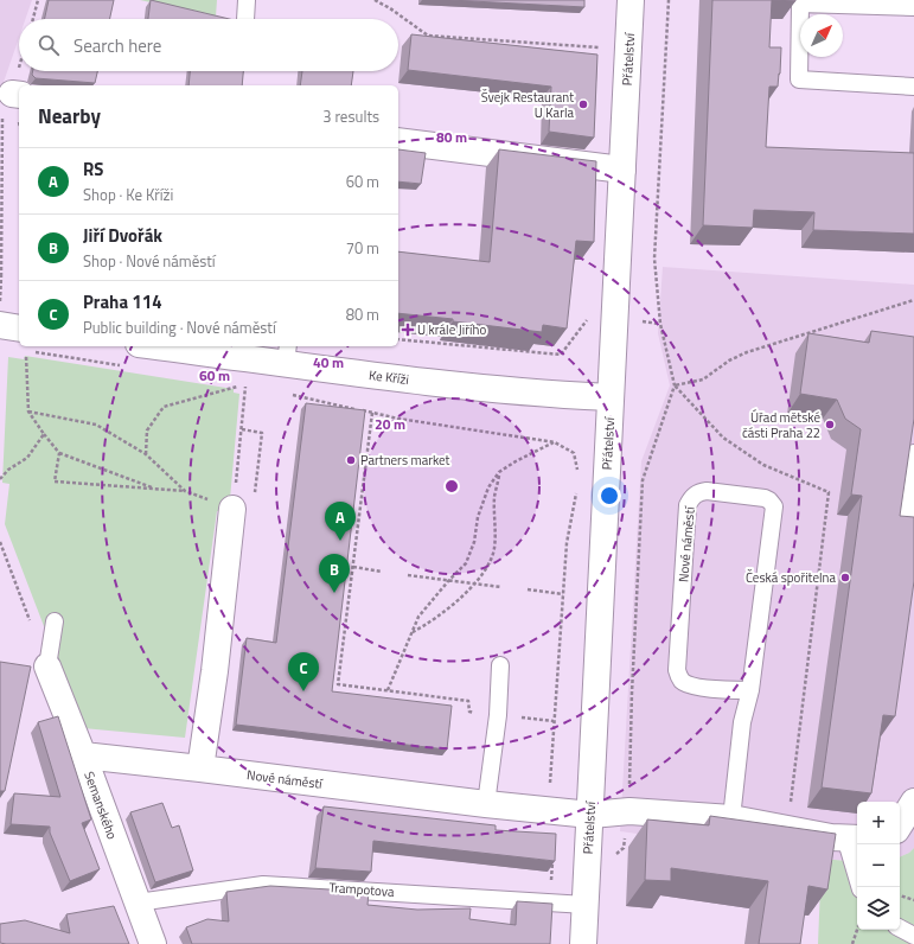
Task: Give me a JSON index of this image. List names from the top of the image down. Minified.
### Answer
{"streets":{"street":["Přátelství","Ke Kříži","Nové náměstí","Semanského"],"lane":["Trampotova"]},"crossings":[["Přátelství","Ke Kříži"],["Přátelství","Nové náměstí"],["Přátelství","Trampotova"],["Nové náměstí","Semanského"],["Semanského","Trampotova"]],"places":{"other":["Švejk Restaurant U Karla","Úřad mětské části Praha 22","Partners market","Česká spořitelna"],"health":["U krále Jiřího"]},"north":"top right","page":{"search":"Search here","heading":["Nearby","3 results"],"list":[{"mark":"A","name":"RS","note":"Shop · Ke Kříži","value":"60 m"},{"mark":"B","name":"Jiří Dvořák","note":"Shop · Nové náměstí","value":"70 m"},{"mark":"C","name":"Praha 114","note":"Public building · Nové náměstí","value":"80 m"}],"pins":["A","B","C"],"map_buttons":["+","−"]},"rings":["80 m","40 m","60 m","20 m"]}
